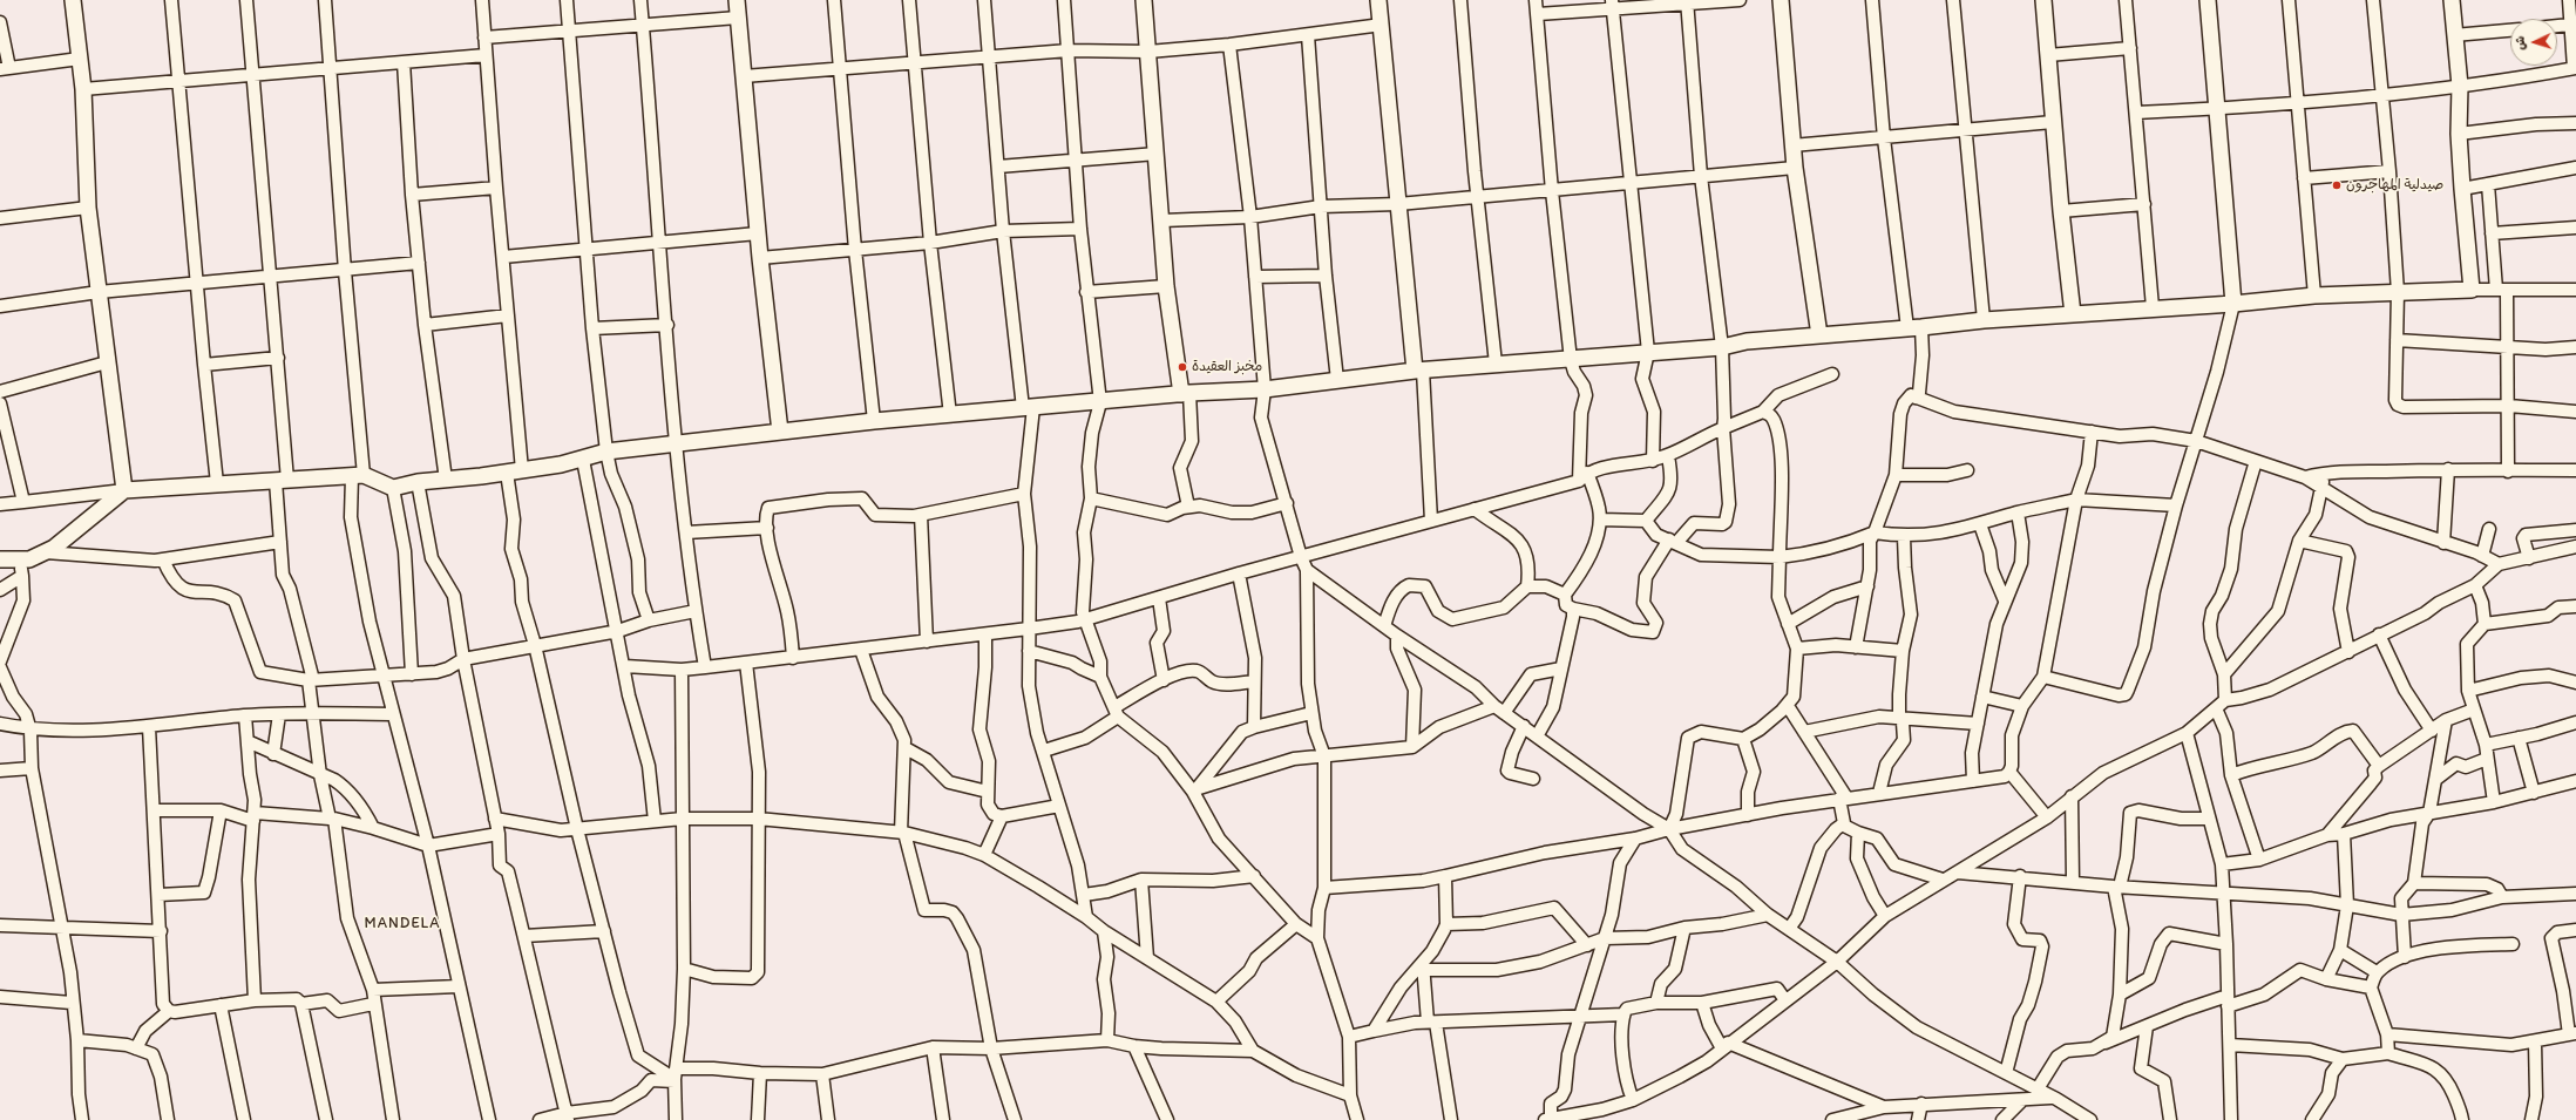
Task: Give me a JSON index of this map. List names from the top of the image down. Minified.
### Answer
{"districts":["MANDELA"],"places":["صيدلية المهاجرون","مخبز العقيدة"],"north":"left"}
